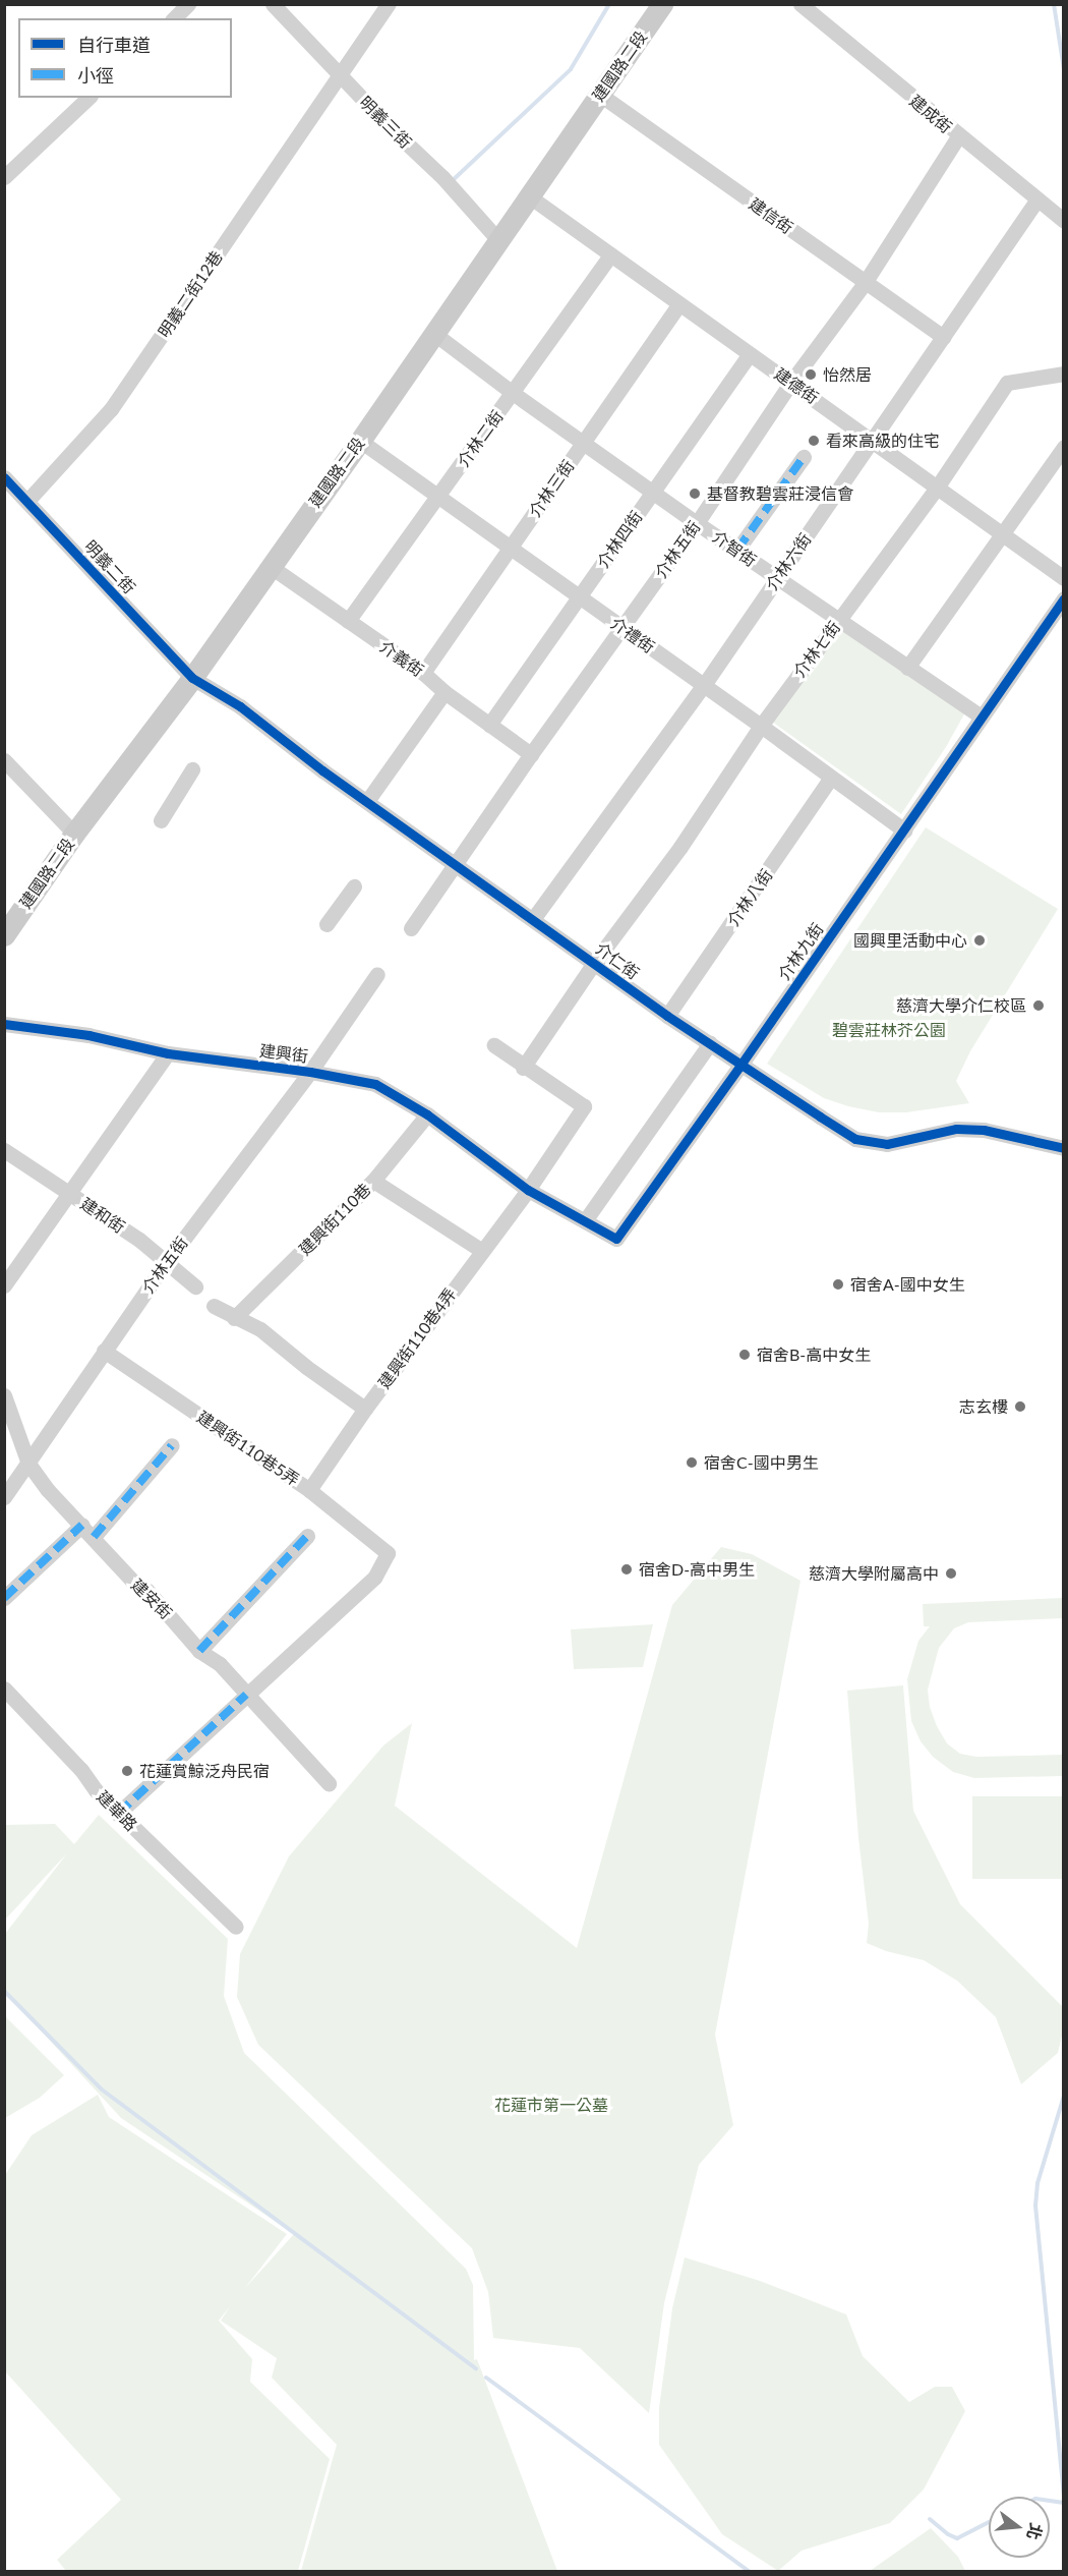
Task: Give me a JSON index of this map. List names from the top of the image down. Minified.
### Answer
{"streets":{"street":["建國路二段","建成街","明義三街","建信街","明義二街12巷","建德街","介林二街","介林三街","介林四街","介智街","介林五街","介林六街","明義二街","介禮街","介林七街","介義街","介林八街","介林九街","介仁街","建興街","建和街","建興街110巷","建興街110巷4弄","建興街110巷5弄","建安街","建華路"]},"crossings":[["建國路二段","明義三街"],["建國路二段","建信街"],["建國路二段","建德街"],["建國路二段","介智街"],["建國路二段","明義二街"],["建國路二段","介禮街"],["建國路二段","介義街"],["建國路二段","介仁街"],["建成街","介林五街"],["建成街","介林六街"],["明義三街","明義二街12巷"],["建信街","介林五街"],["建信街","介林六街"],["明義二街12巷","明義二街"],["建德街","介林二街"],["建德街","介林三街"],["建德街","介林四街"],["建德街","介林五街"],["建德街","介林六街"],["建德街","介林七街"],["介林二街","介智街"],["介林二街","介禮街"],["介林二街","介義街"],["介林三街","介智街"],["介林三街","介禮街"],["介林三街","介義街"],["介林四街","介智街"],["介林四街","介禮街"],["介林四街","介義街"],["介智街","介林五街"],["介智街","介林六街"],["介智街","介林七街"],["介智街","介林九街"],["介林五街","介禮街"],["介林五街","介義街"],["介林五街","介仁街"],["介林五街","建興街"],["介林五街","建和街"],["介林五街","建興街110巷5弄"],["介林五街","建安街"],["介林六街","介禮街"],["介林六街","介仁街"],["明義二街","介仁街"],["介禮街","介林七街"],["介禮街","介林八街"],["介禮街","介林九街"],["介林七街","介仁街"],["介林七街","建興街110巷4弄"],["介林八街","介仁街"],["介林九街","介仁街"],["介林九街","建興街"],["介林九街","建興街110巷4弄"],["建興街","建興街110巷"],["建興街","建興街110巷4弄"],["建興街110巷4弄","建興街110巷5弄"],["建興街110巷5弄","建安街"]],"parks":["碧雲莊林芥公園","花蓮市第一公墓"],"places":["怡然居","看來高級的住宅","基督教碧雲莊浸信會","國興里活動中心","慈濟大學介仁校區","宿舍A-國中女生","宿舍B-高中女生","志玄樓","宿舍C-國中男生","宿舍D-高中男生","慈濟大學附屬高中","花蓮賞鯨泛舟民宿"],"legend":["自行車道","小徑"],"north":"right"}
